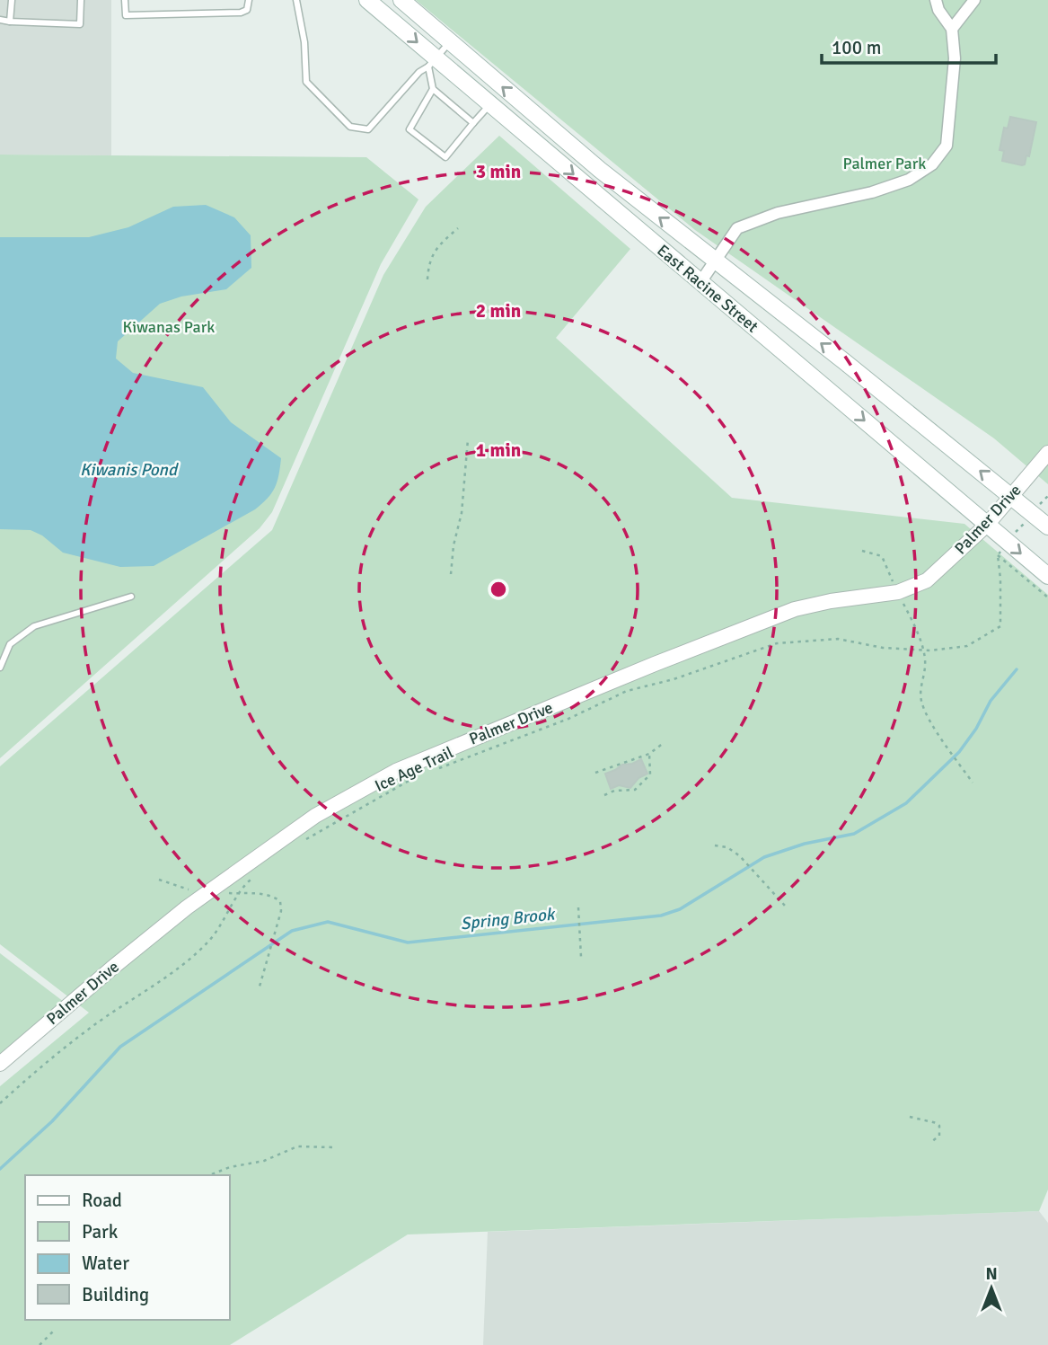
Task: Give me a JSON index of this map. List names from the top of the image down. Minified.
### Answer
{"streets":{"main road":["East Racine Street"],"street":["Palmer Drive"],"path":["Ice Age Trail"]},"crossings":[["East Racine Street","Palmer Drive"],["East Racine Street","Ice Age Trail"]],"water":["Kiwanis Pond","Spring Brook"],"parks":["Palmer Park","Kiwanas Park"],"legend":["Road","Park","Water","Building"],"scale_bar":"100 m","north":"top","rings":["3 min","2 min","1 min"]}
